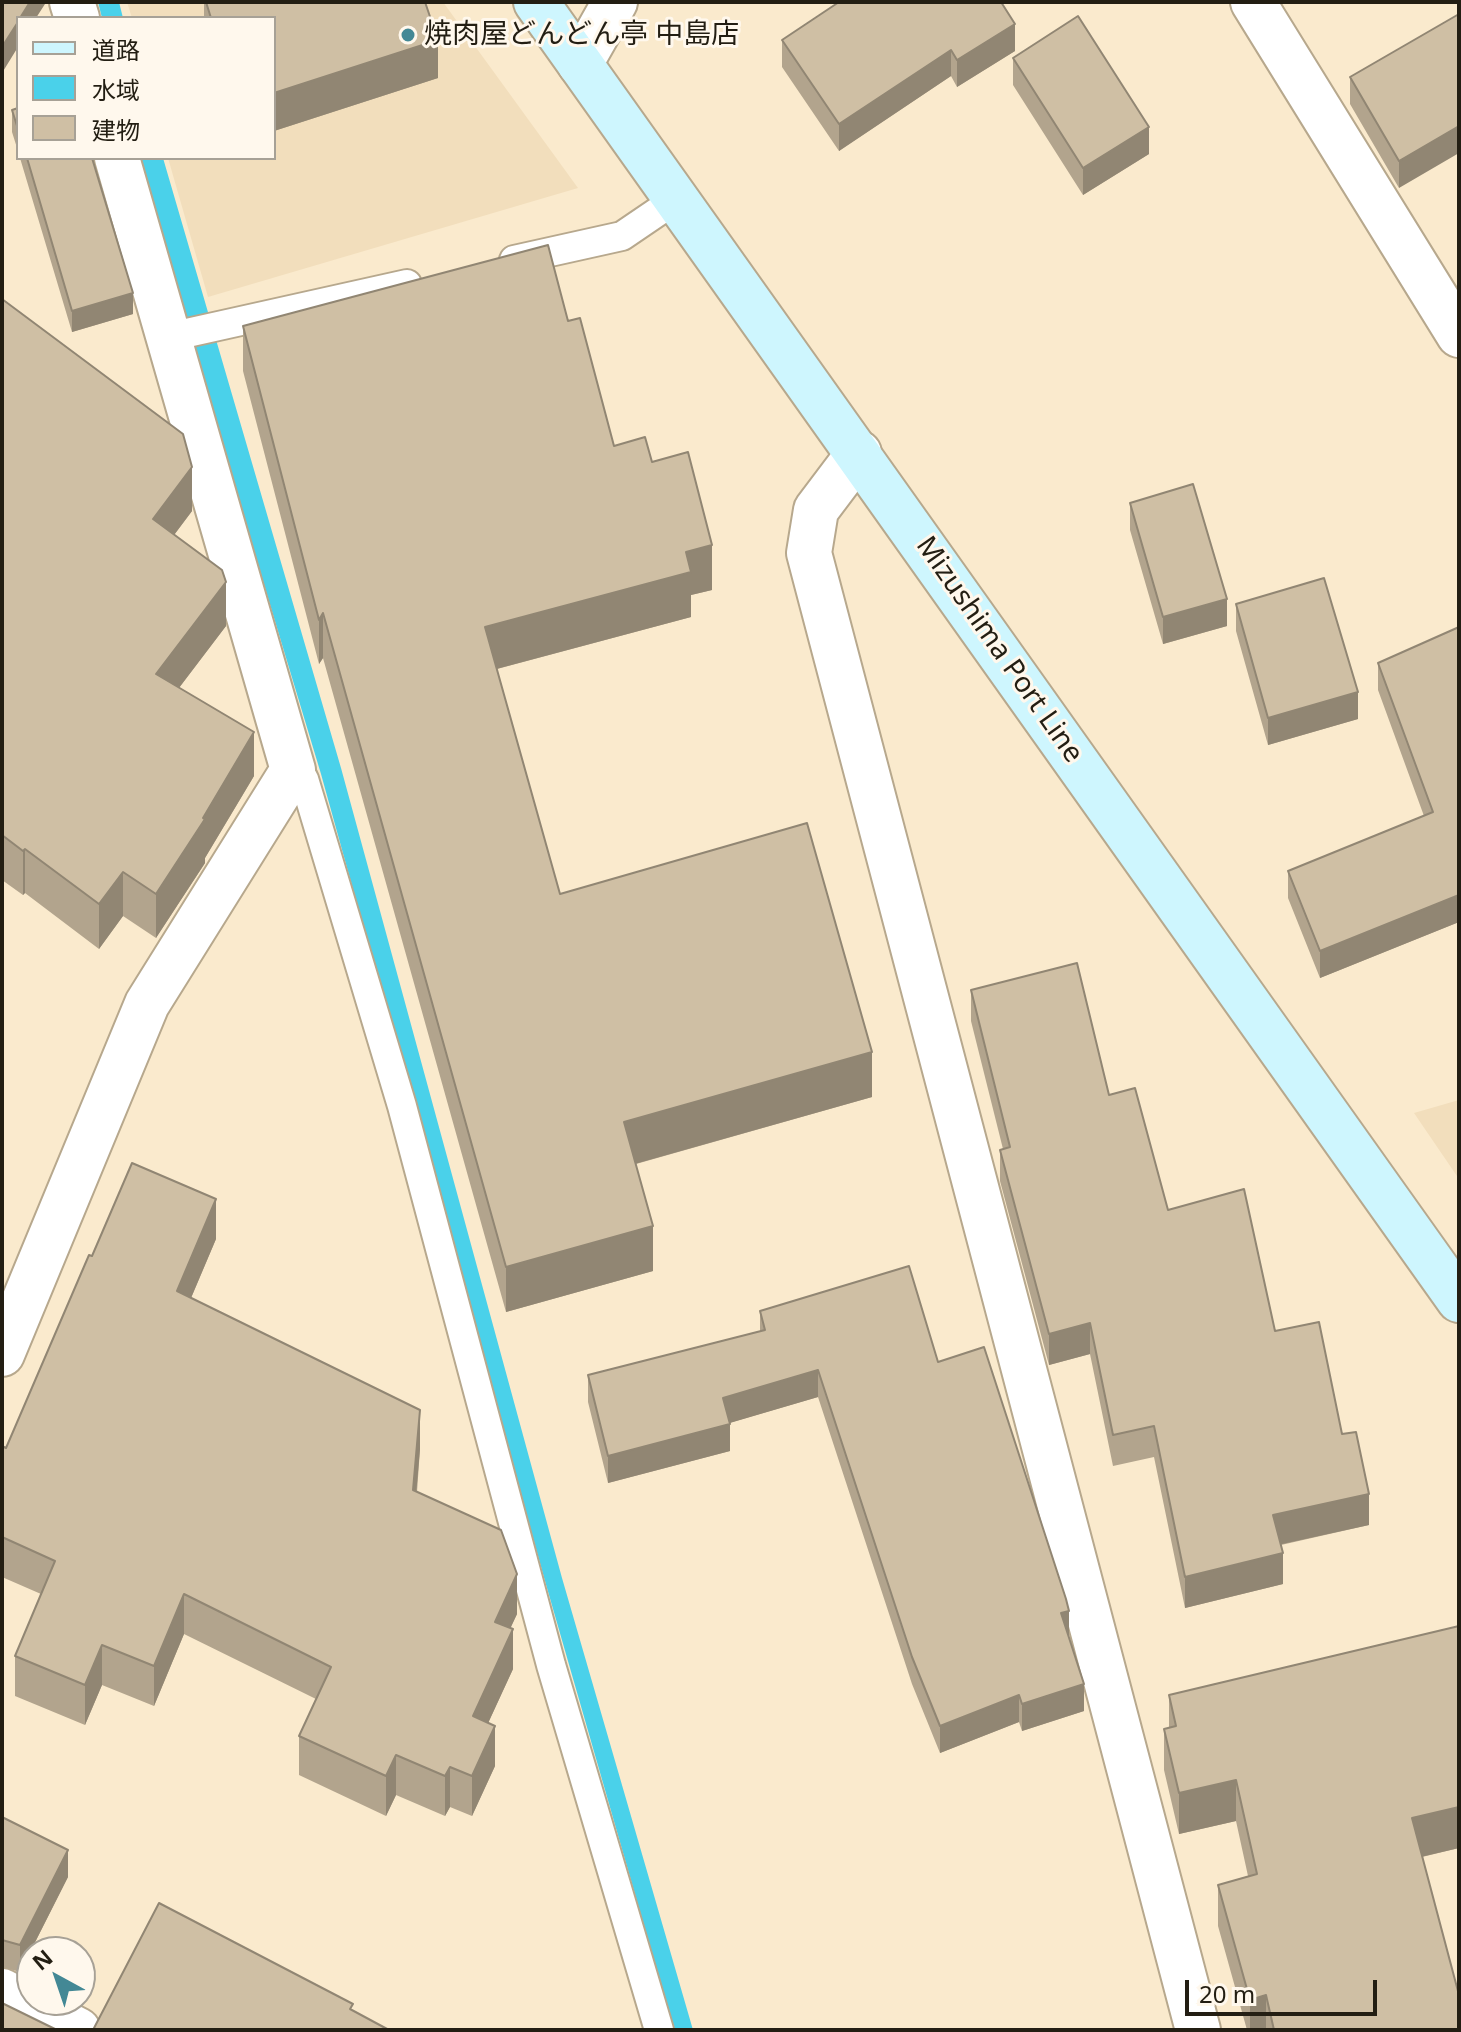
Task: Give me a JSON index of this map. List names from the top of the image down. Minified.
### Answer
{"streets":{"main road":["Mizushima Port Line"]},"places":["焼肉屋どんどん亭 中島店"],"legend":["道路","水域","建物"],"scale_bar":"20 m","north":"top left"}
